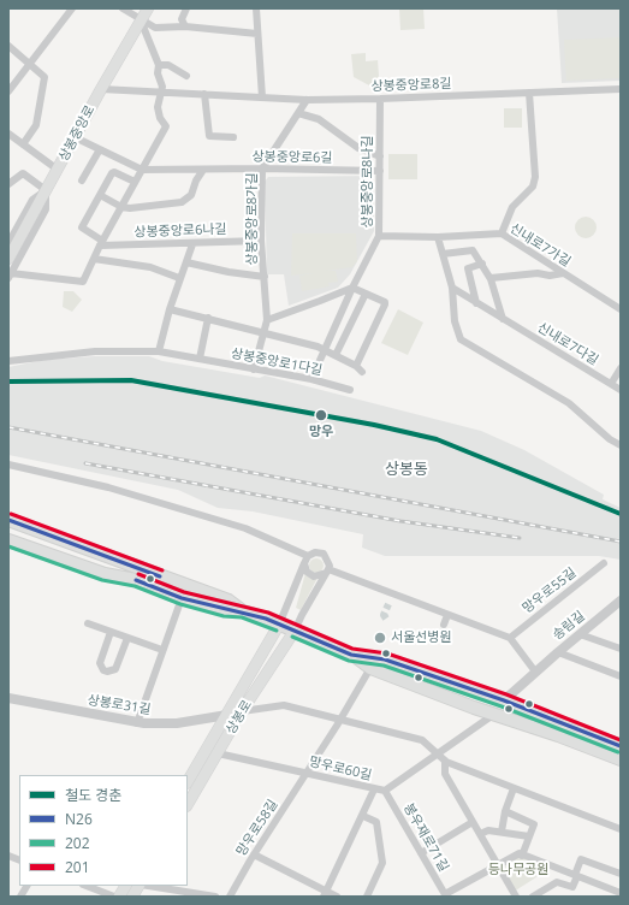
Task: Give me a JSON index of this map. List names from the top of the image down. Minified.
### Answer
{"streets":{"main road":["상봉중앙로","상봉로"],"street":["상봉중앙로8길","상봉중앙로6길","상봉중앙로8나길","상봉중앙로8가길","상봉중앙로6나길","신내로7가길","신내로7다길","상봉중앙로1다길","망우로55길","송림길","상봉로31길","망우로60길","망우로58길","봉우재로71길"]},"crossings":[["상봉중앙로8길","상봉중앙로"],["상봉중앙로8길","상봉중앙로8나길"],["상봉중앙로8길","상봉중앙로8가길"],["상봉중앙로","상봉중앙로6길"],["상봉중앙로6길","상봉중앙로8나길"],["상봉중앙로6길","상봉중앙로8가길"],["상봉중앙로8나길","신내로7가길"],["상봉중앙로8나길","상봉중앙로1다길"],["상봉중앙로8가길","상봉중앙로6나길"],["상봉중앙로8가길","상봉중앙로1다길"],["상봉로31길","상봉로"],["상봉로","망우로60길"],["망우로60길","망우로58길"],["망우로60길","봉우재로71길"]],"districts":["상봉동"],"parks":["등나무공원"],"places":["망우","서울선병원"],"lines":["rail line 경춘","transit line 201","transit line N26","transit line 202"],"legend":["철도 경춘","N26","202","201"]}
